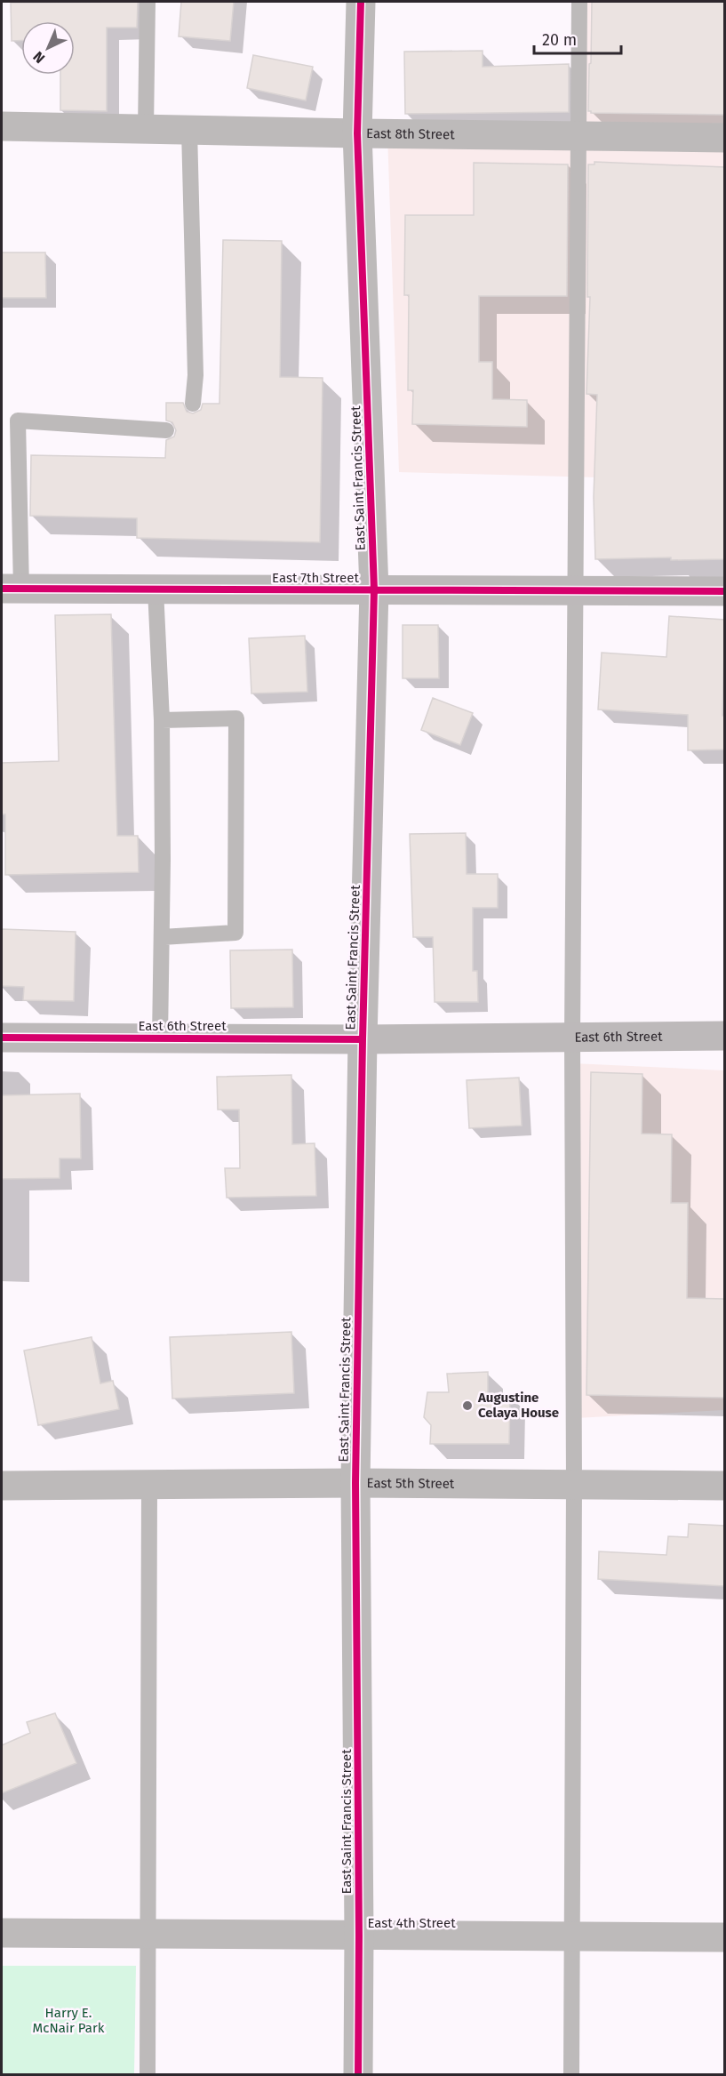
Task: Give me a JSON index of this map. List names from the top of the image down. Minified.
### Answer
{"streets":{"main road":["East 7th Street","East 6th Street"],"street":["East 8th Street","East Saint Francis Street","East 5th Street","East 4th Street"]},"crossings":[["East 8th Street","East Saint Francis Street"],["East Saint Francis Street","East 7th Street"],["East Saint Francis Street","East 6th Street"],["East Saint Francis Street","East 5th Street"],["East Saint Francis Street","East 4th Street"]],"parks":["Harry E. McNair Park"],"places":["Augustine Celaya House"],"scale_bar":"20 m","north":"bottom left"}
